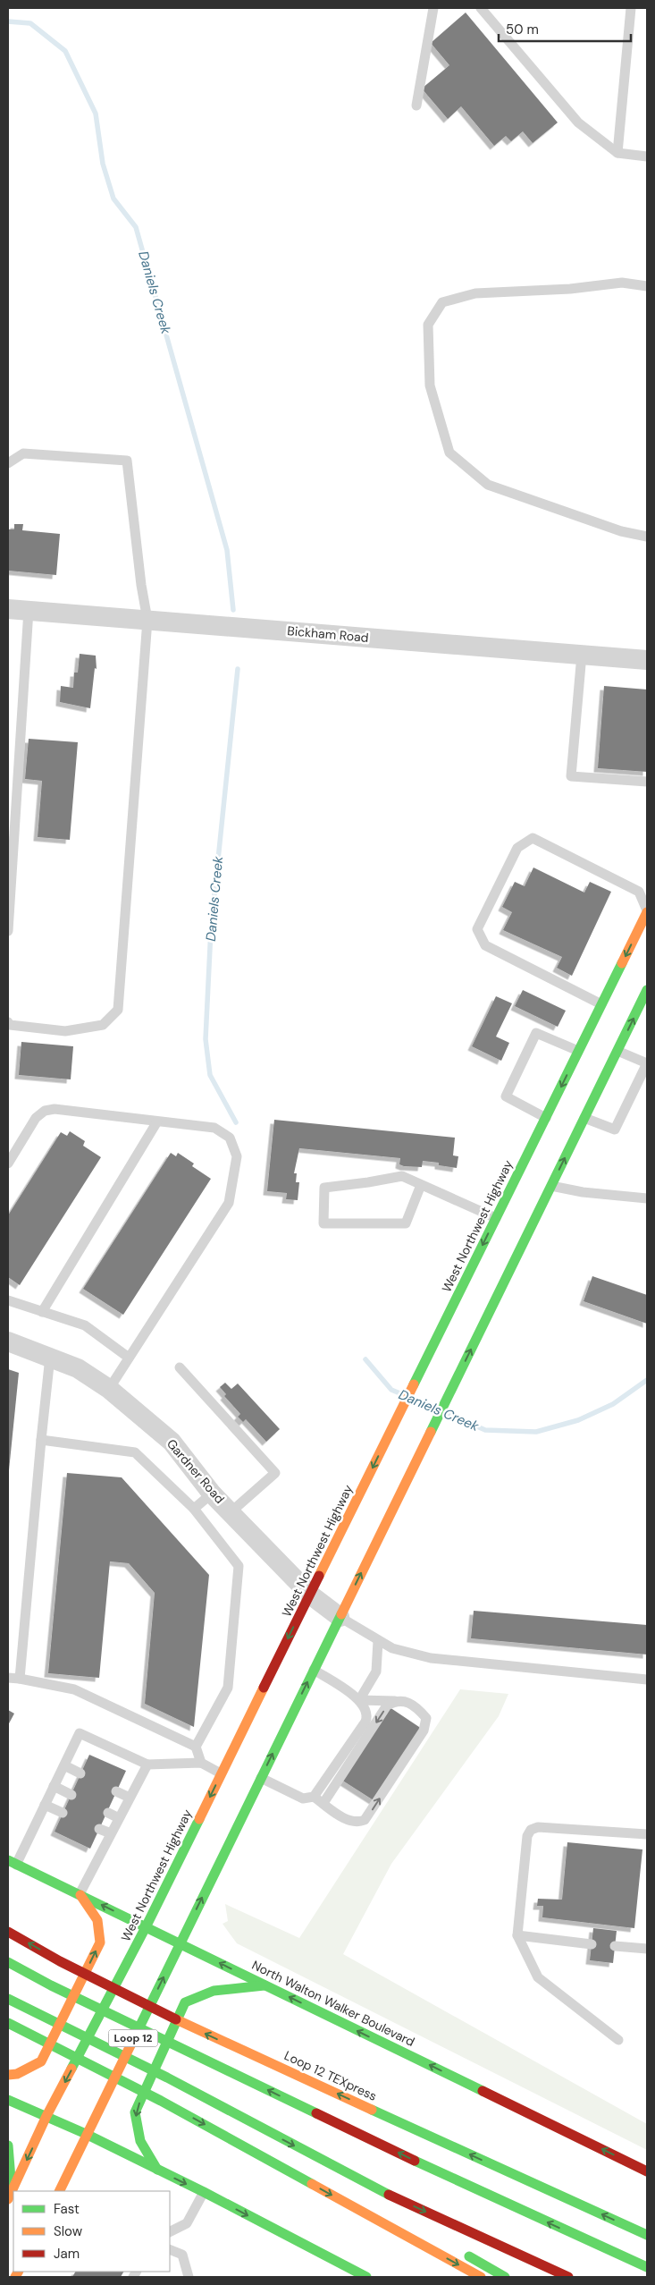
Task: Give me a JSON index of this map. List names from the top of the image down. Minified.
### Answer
{"streets":{"main road":["West Northwest Highway","North Walton Walker Boulevard","Loop 12","Loop 12 TEXpress"],"street":["Bickham Road","Gardner Road"]},"crossings":[["West Northwest Highway","Gardner Road"],["West Northwest Highway","North Walton Walker Boulevard"],["North Walton Walker Boulevard","Loop 12"]],"one_way":["North Walton Walker Boulevard"],"water":["Daniels Creek"],"legend":["Fast","Slow","Jam"],"scale_bar":"50 m"}
